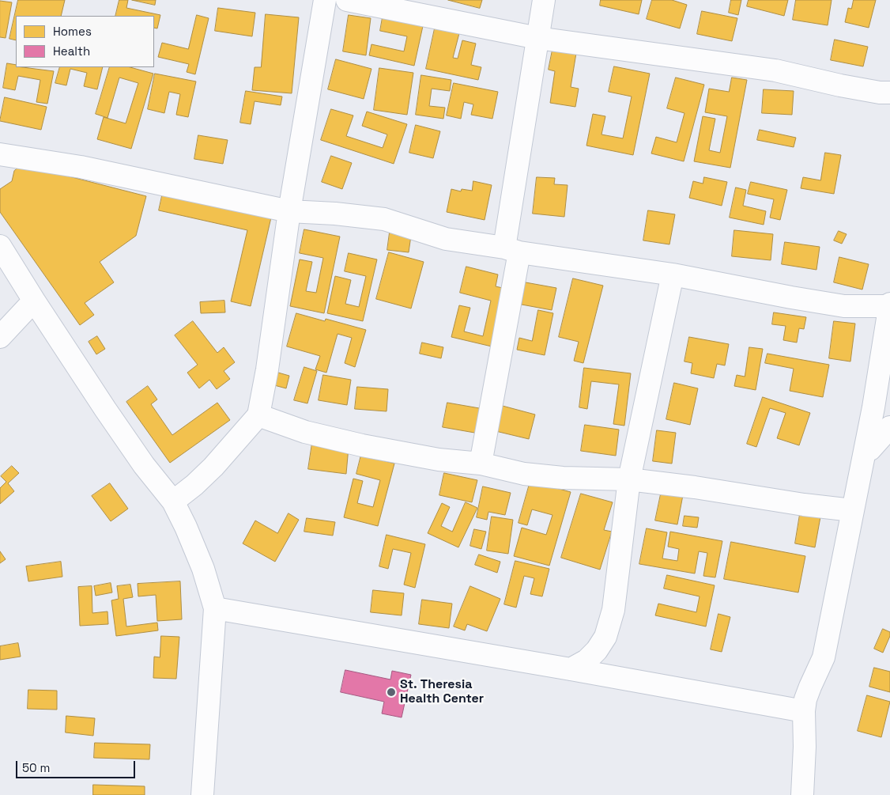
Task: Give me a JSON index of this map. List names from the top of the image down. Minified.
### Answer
{"places":["St. Theresia Health Center"],"legend":["Homes","Health"],"scale_bar":"50 m"}
